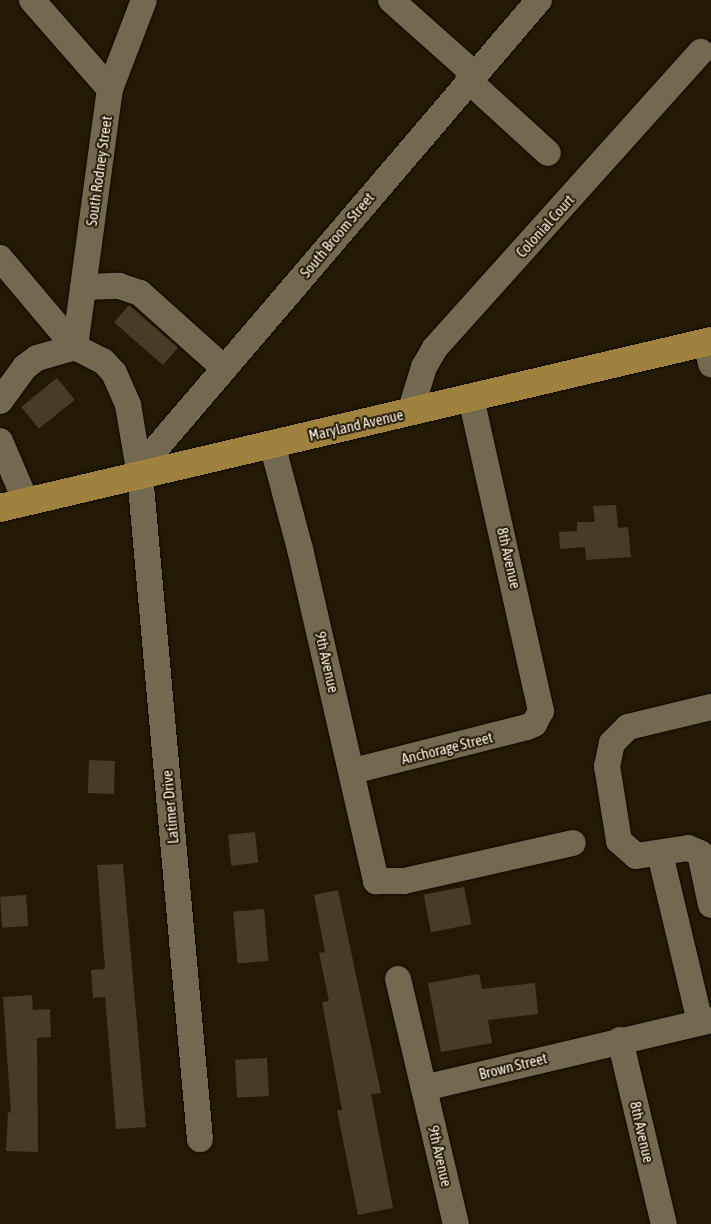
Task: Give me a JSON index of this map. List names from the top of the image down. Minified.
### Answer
{"streets":{"main road":["Maryland Avenue"],"street":["South Rodney Street","Colonial Court","South Broom Street","8th Avenue","9th Avenue","Anchorage Street","Latimer Drive","Brown Street"]},"crossings":[["Colonial Court","Maryland Avenue"],["South Broom Street","Maryland Avenue"],["South Broom Street","Latimer Drive"],["Maryland Avenue","8th Avenue"],["Maryland Avenue","9th Avenue"],["Maryland Avenue","Latimer Drive"],["8th Avenue","Anchorage Street"],["8th Avenue","Brown Street"],["9th Avenue","Anchorage Street"],["9th Avenue","Brown Street"]]}
